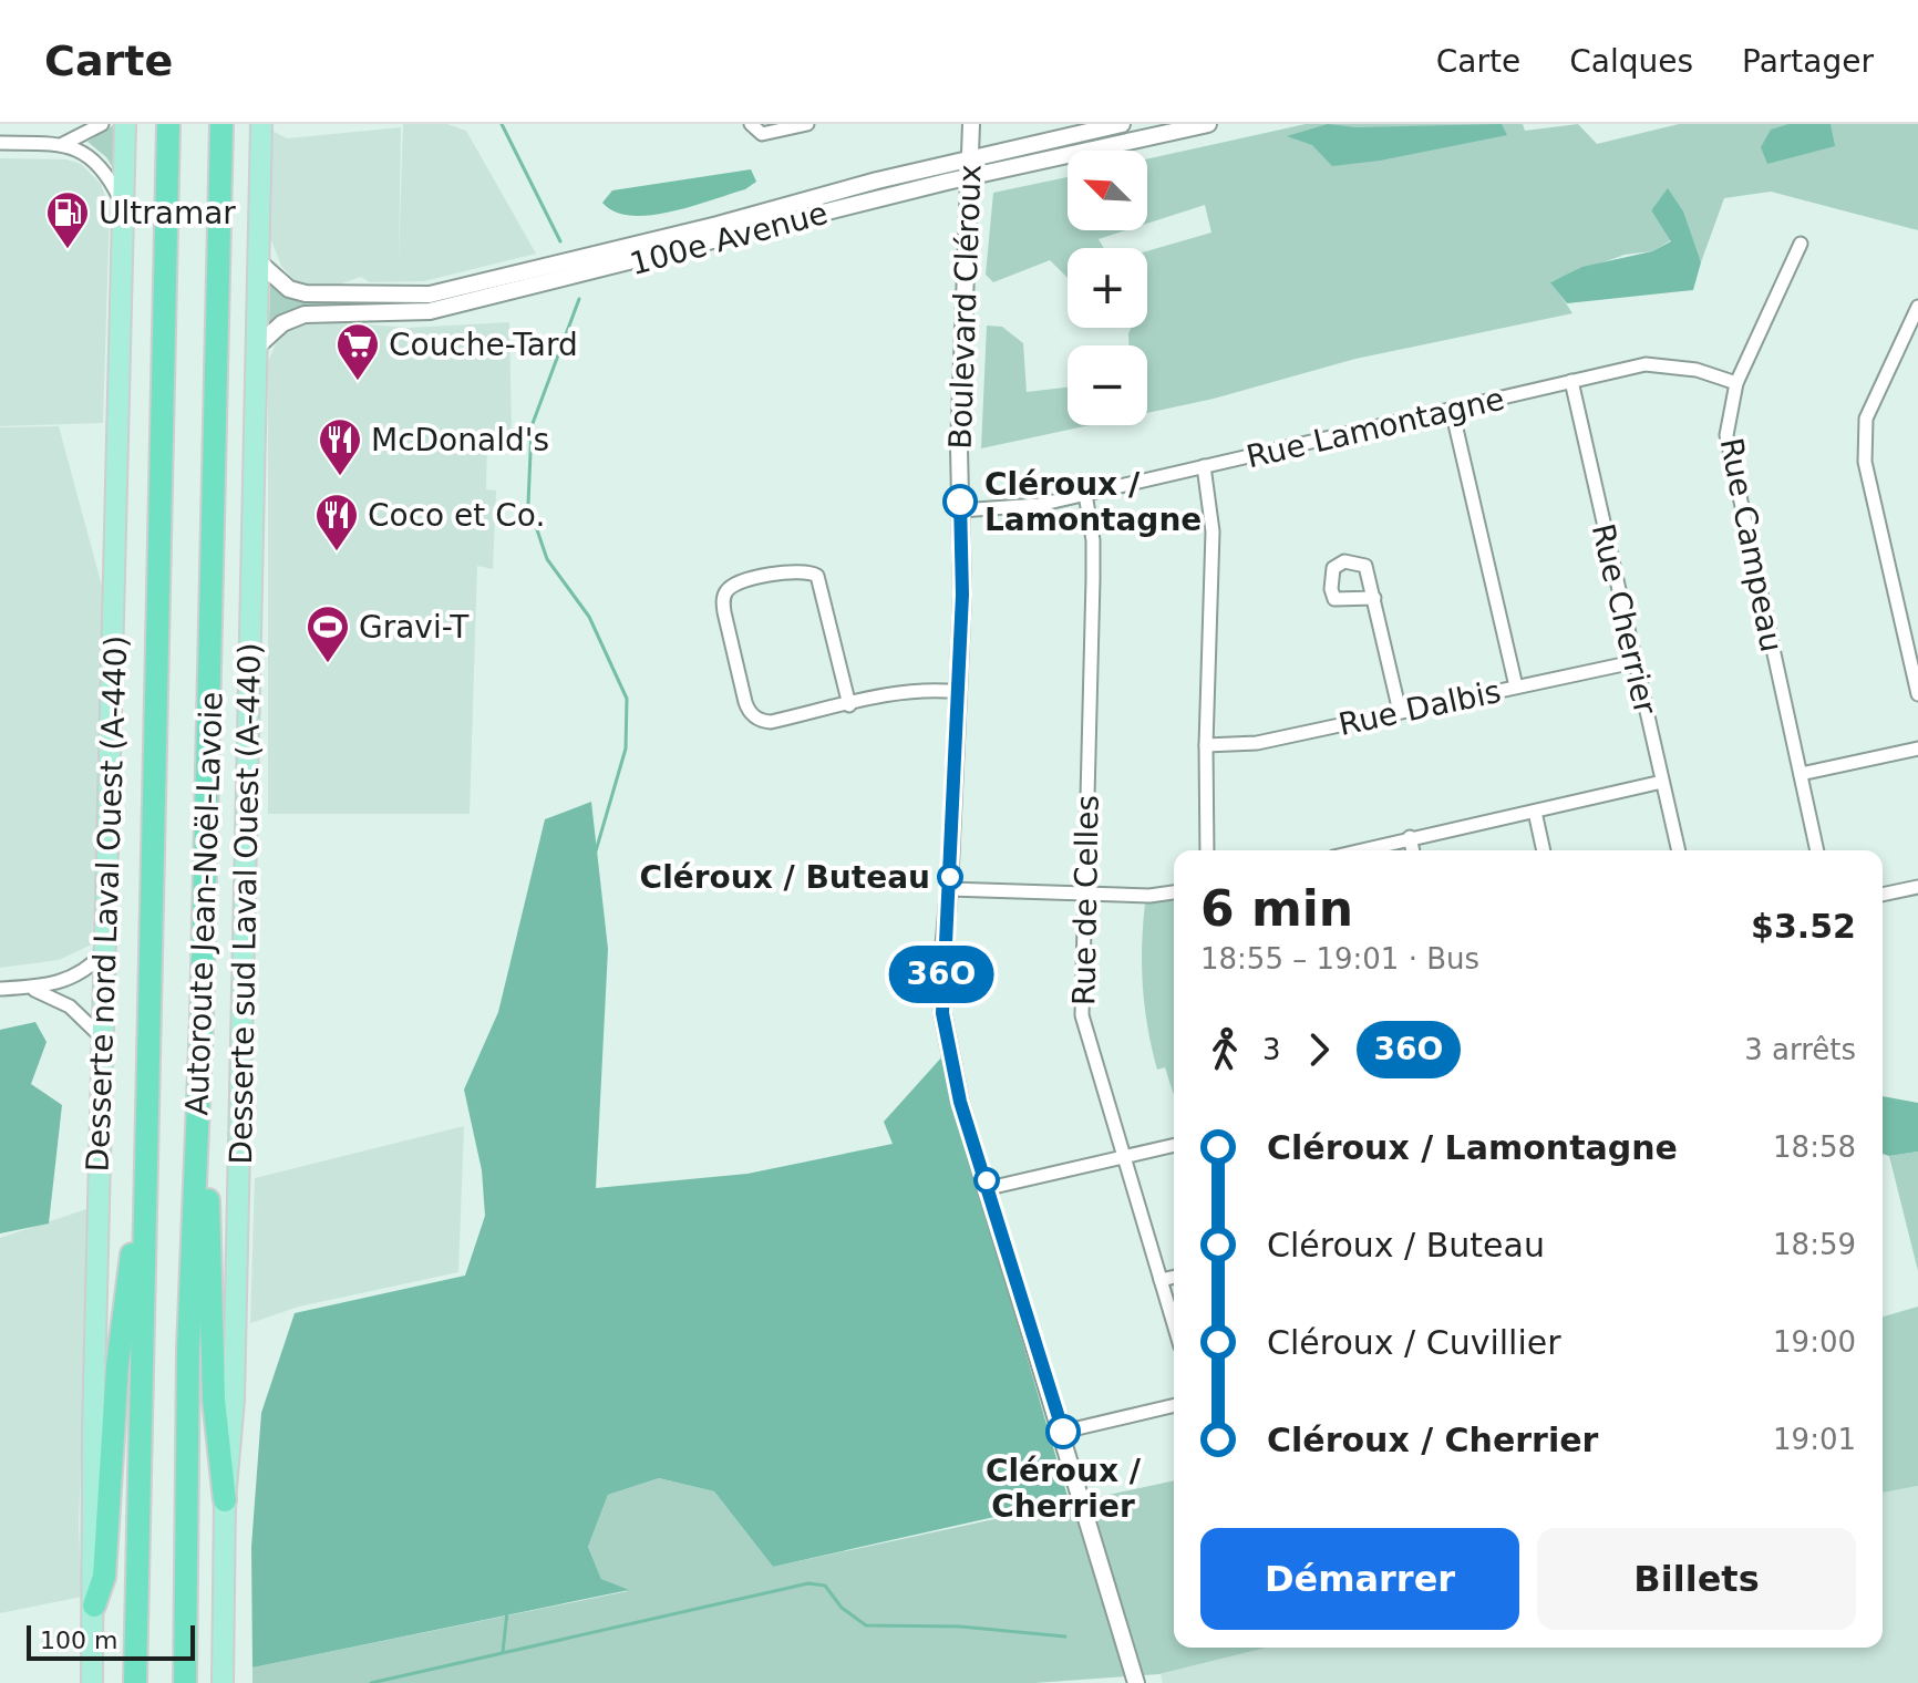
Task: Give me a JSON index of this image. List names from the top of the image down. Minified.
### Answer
{"streets":{"highway":["Autoroute Jean-Noël-Lavoie"],"main road":["Desserte nord Laval Ouest (A-440)","Desserte sud Laval Ouest (A-440)"],"street":["100e Avenue","Boulevard Cléroux","Rue Lamontagne","Rue Campeau","Rue Cherrier","Rue Dalbis","Rue de Celles"]},"crossings":[["100e Avenue","Boulevard Cléroux"],["100e Avenue","Desserte sud Laval Ouest (A-440)"],["Boulevard Cléroux","Rue Lamontagne"],["Rue Lamontagne","Rue Campeau"],["Rue Lamontagne","Rue Cherrier"],["Rue Lamontagne","Rue de Celles"],["Rue Cherrier","Rue Dalbis"]],"places":{"fuel station":["Ultramar"],"supermarket":["Couche-Tard"],"restaurant":["McDonald's","Coco et Co."],"other":["Cléroux / Lamontagne","Cléroux / Buteau","Cléroux / Cherrier"],"sports":["Gravi-T"]},"lines":["bus line 36O"],"scale_bar":"100 m","north":"top left","page":{"header":"Carte","nav":["Carte","Calques","Partager"],"on_map":"36O","map_buttons":["+","−"],"heading":["6 min","18:55 – 19:01 · Bus","$3.52"],"legs":["3","36O","3 arrêts"],"list":[{"name":"Cléroux / Lamontagne","value":"18:58"},{"name":"Cléroux / Buteau","value":"18:59"},{"name":"Cléroux / Cuvillier","value":"19:00"},{"name":"Cléroux / Cherrier","value":"19:01"}],"buttons":["Démarrer","Billets"],"scale":"100 m"}}
